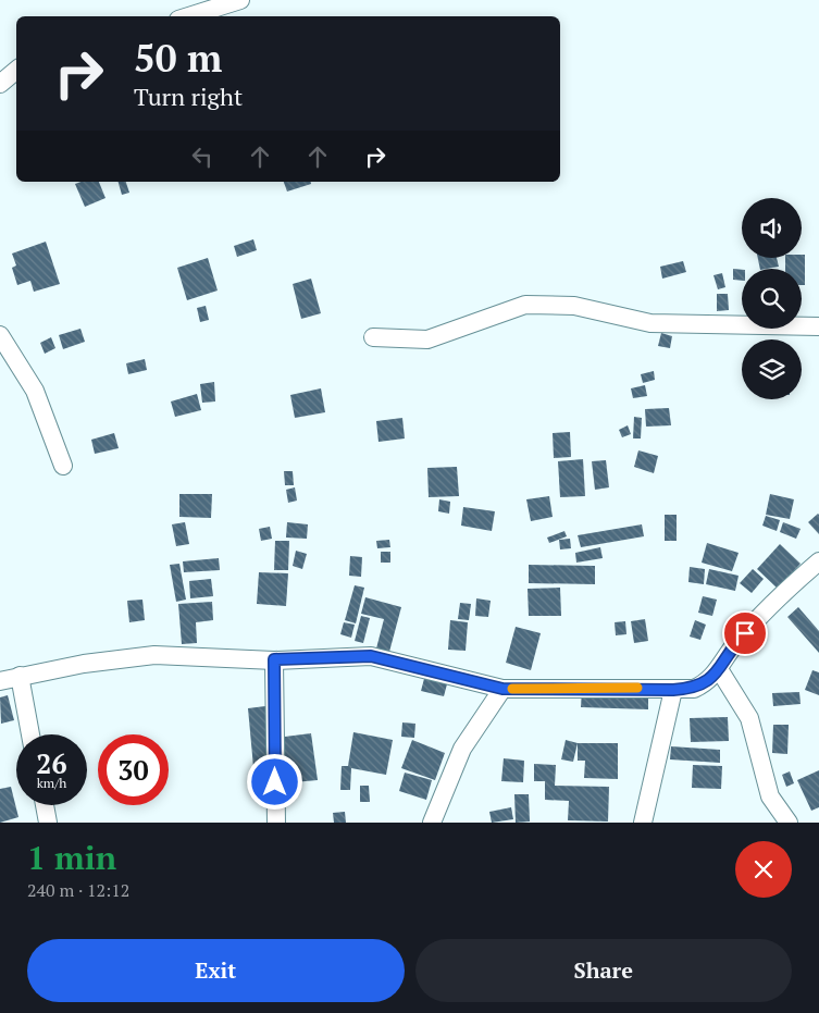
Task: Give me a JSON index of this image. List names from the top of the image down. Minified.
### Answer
{"page":{"turn":["50 m","Turn right"],"speed":"26 km/h","limit":"30","heading":["1 min","240 m · 12:12"],"buttons":["Exit","Share"]}}
